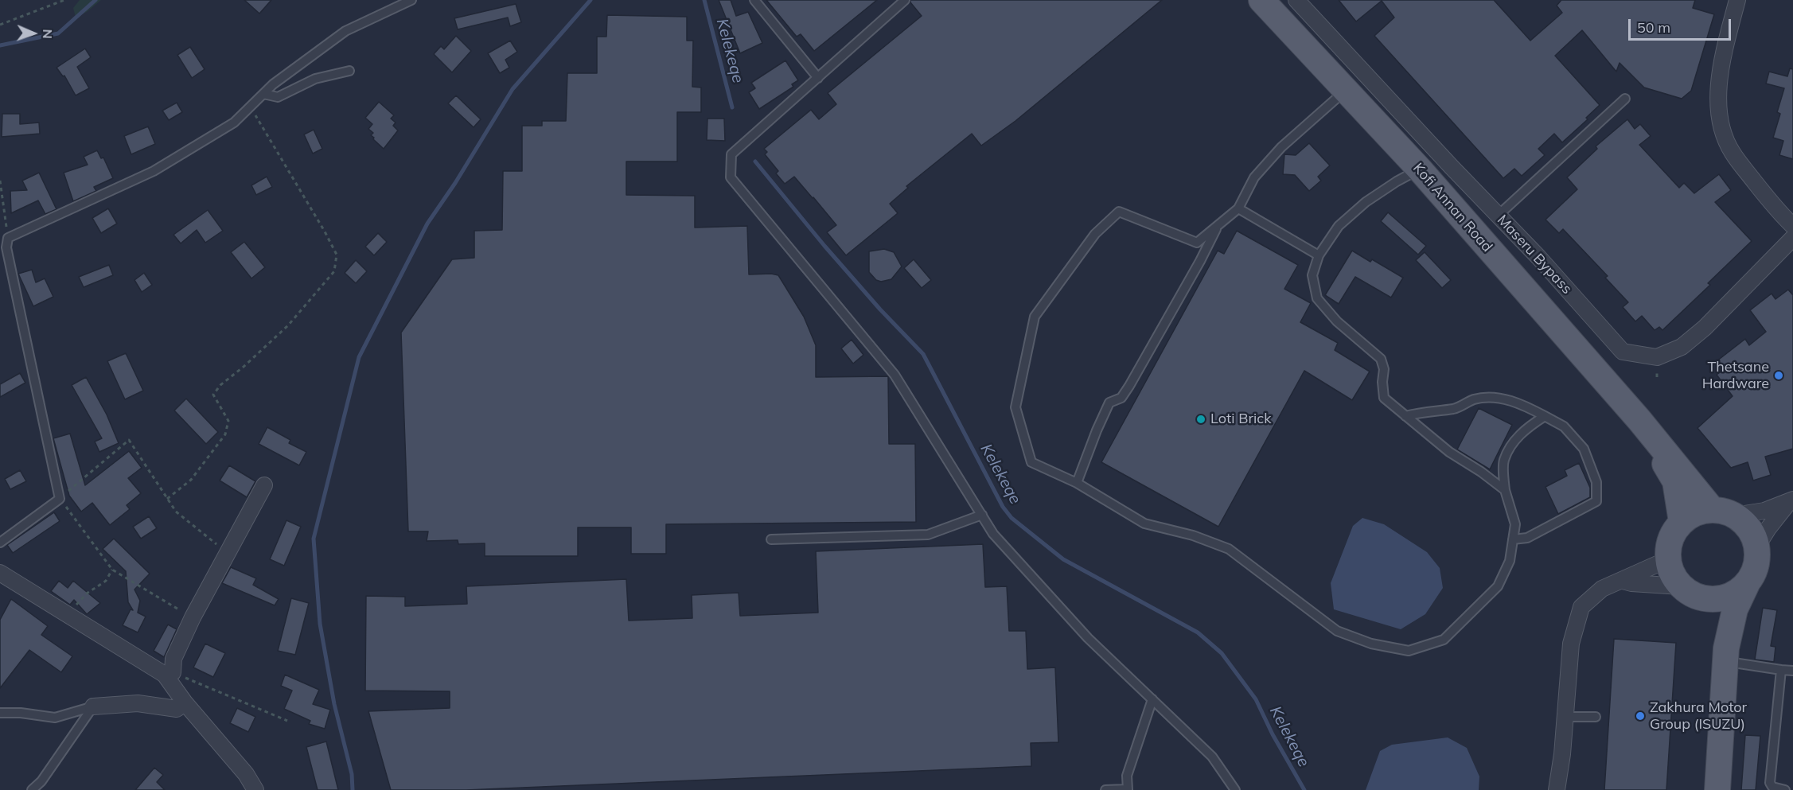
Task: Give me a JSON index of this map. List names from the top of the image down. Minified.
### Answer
{"streets":{"main road":["Kofi Annan Road"],"street":["Maseru Bypass"]},"water":["Kelekeqe"],"places":["Thetsane Hardware","Loti Brick","Zakhura Motor Group (ISUZU)"],"scale_bar":"50 m","north":"right"}
